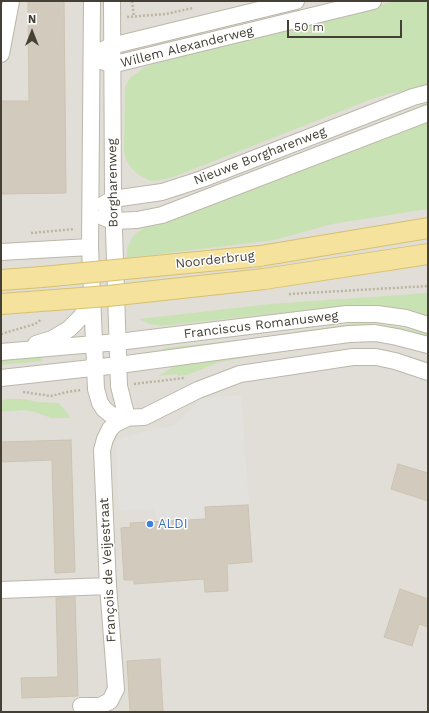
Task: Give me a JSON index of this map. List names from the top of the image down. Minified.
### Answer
{"streets":{"main road":["Noorderbrug"],"street":["Willem Alexanderweg","Nieuwe Borgharenweg","Borgharenweg","Franciscus Romanusweg","François de Veijestraat"]},"crossings":[["Willem Alexanderweg","Borgharenweg"],["Nieuwe Borgharenweg","Borgharenweg"],["Borgharenweg","Franciscus Romanusweg"],["Borgharenweg","François de Veijestraat"]],"places":["ALDI"],"scale_bar":"50 m","north":"top"}
